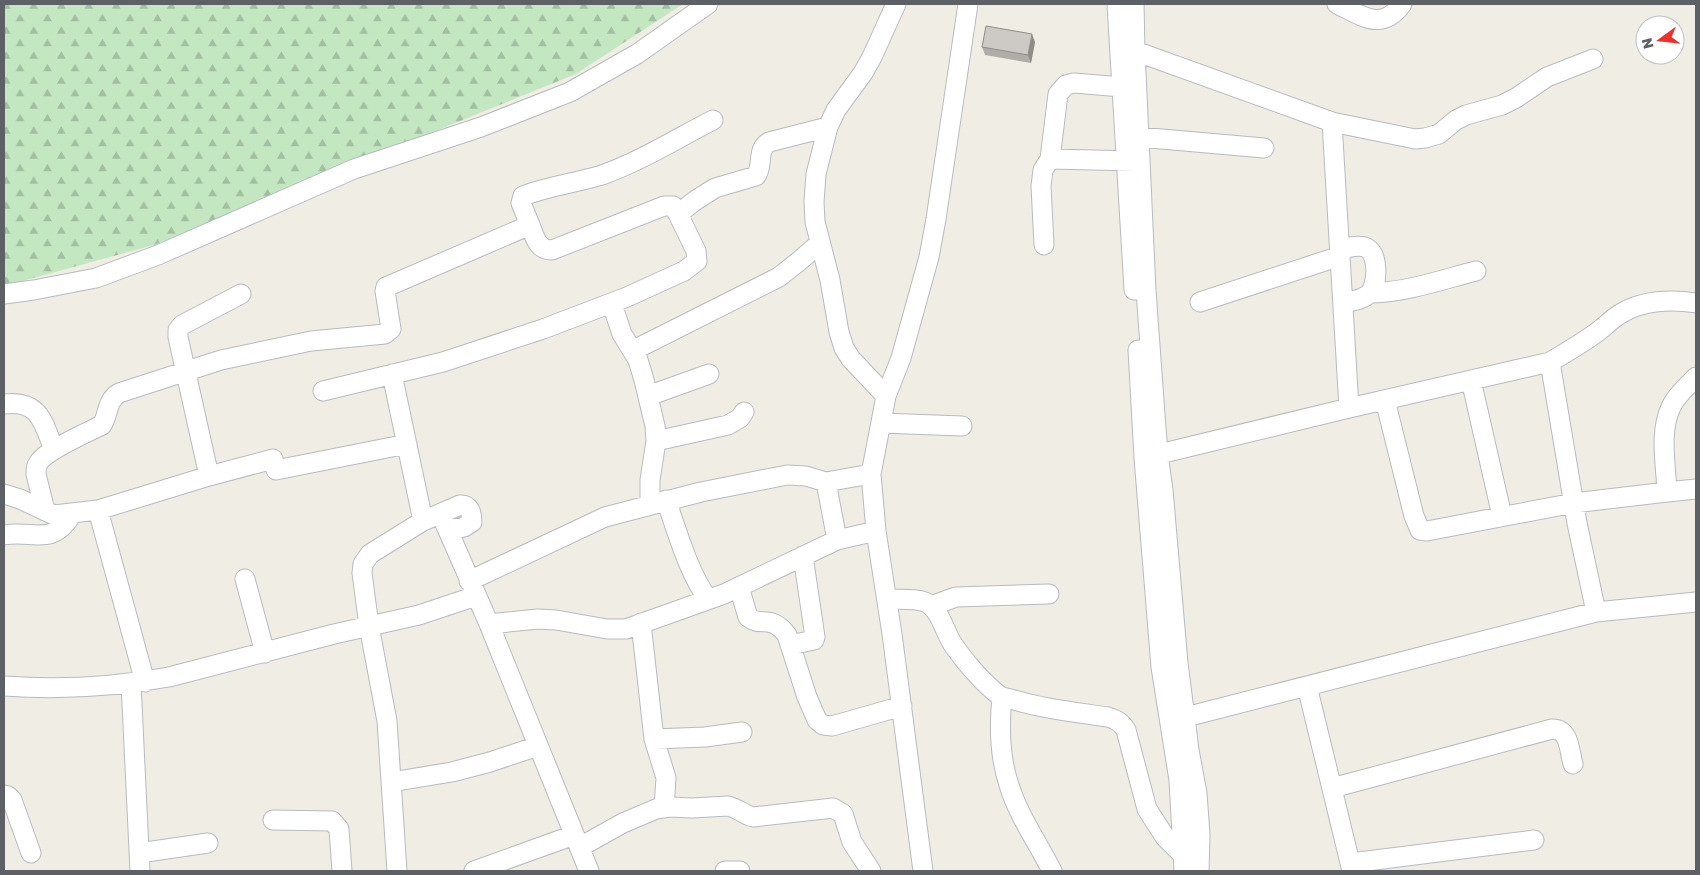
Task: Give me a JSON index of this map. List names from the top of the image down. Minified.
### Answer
{"north":"left"}
